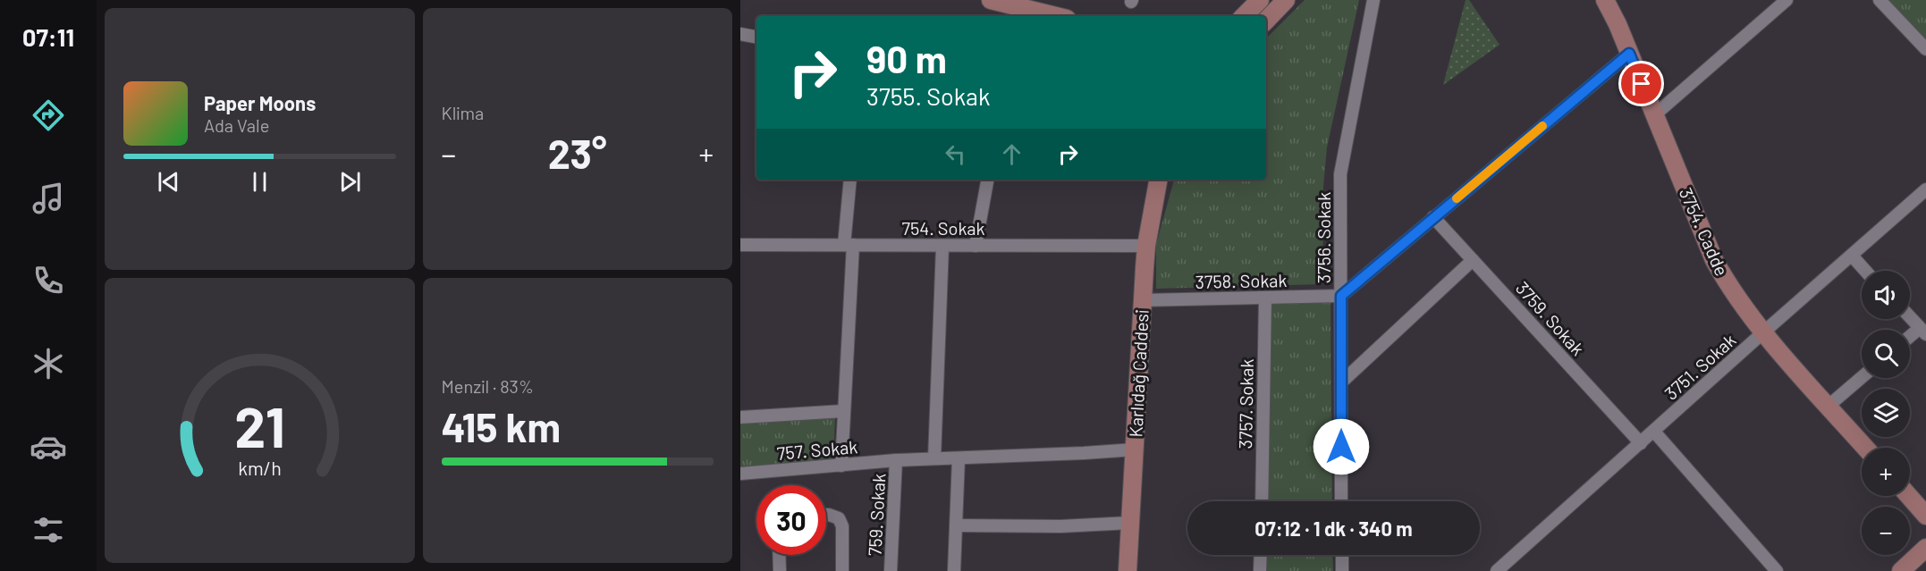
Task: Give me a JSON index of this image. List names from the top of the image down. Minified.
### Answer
{"streets":{"main road":["3754. Cadde","Karlıdağ Caddesi"],"street":["754. Sokak","3756. Sokak","3758. Sokak","3759. Sokak","3751. Sokak","3757. Sokak","757. Sokak","759. Sokak"]},"crossings":[["754. Sokak","Karlıdağ Caddesi"],["3754. Cadde","3751. Sokak"],["3756. Sokak","3758. Sokak"],["3758. Sokak","Karlıdağ Caddesi"],["3758. Sokak","3757. Sokak"],["3759. Sokak","3751. Sokak"],["Karlıdağ Caddesi","757. Sokak"],["757. Sokak","759. Sokak"]],"page":{"tabs":"07:11","tile":["Klima",["Menzil · 83%","415 km"]],"turn":["90 m","3755. Sokak"],"song":["Paper Moons","Ada Vale"],"heat":["−","23°","+"],"map_buttons":["+","−"],"limit":"30","trip":"07:12 · 1 dk · 340 m","gauge":["21","km/h"]}}
